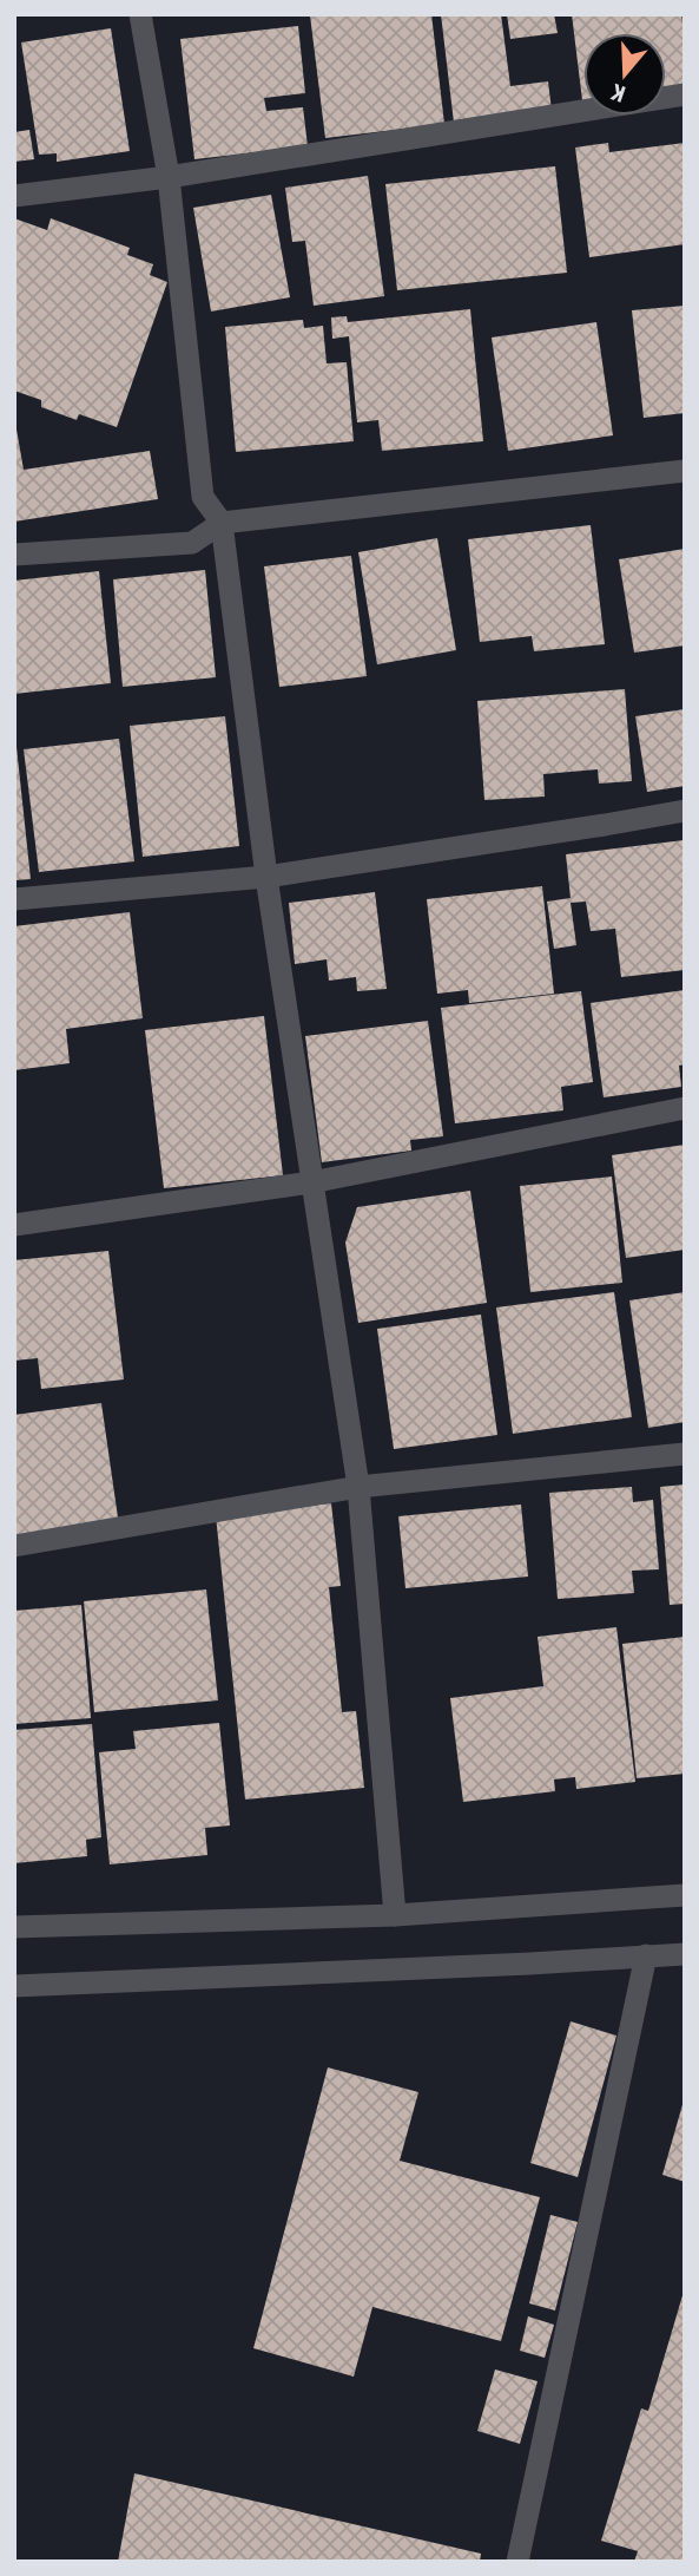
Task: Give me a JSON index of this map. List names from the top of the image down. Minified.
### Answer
{"north":"bottom"}
